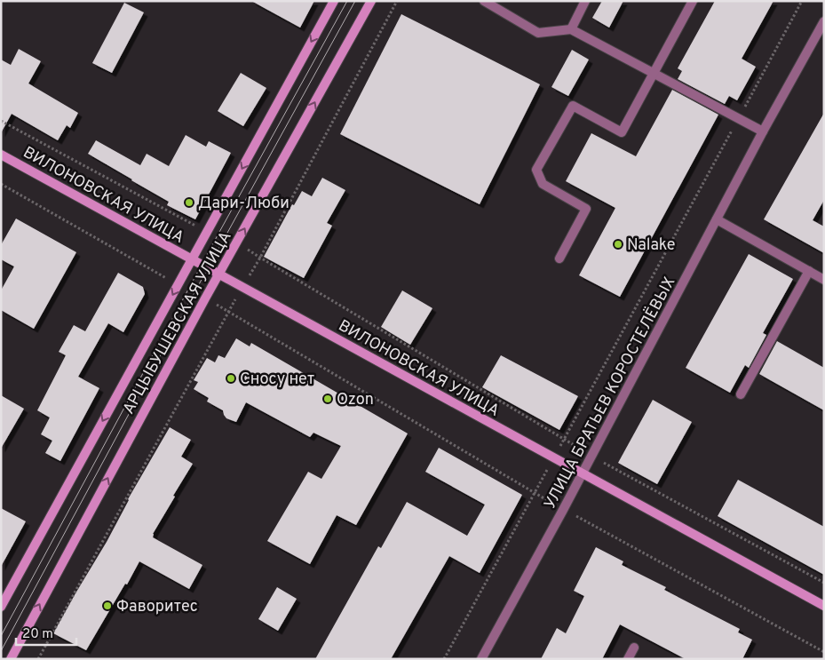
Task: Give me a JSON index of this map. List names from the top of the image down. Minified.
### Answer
{"streets":{"main road":["ВИЛОНОВСКАЯ УЛИЦА","АРЦЫБУШЕВСКАЯ УЛИЦА"],"street":["УЛИЦА БРАТЬЕВ КОРОСТЕЛЁВЫХ"]},"crossings":[["ВИЛОНОВСКАЯ УЛИЦА","АРЦЫБУШЕВСКАЯ УЛИЦА"],["ВИЛОНОВСКАЯ УЛИЦА","УЛИЦА БРАТЬЕВ КОРОСТЕЛЁВЫХ"]],"places":["Дари-Люби","Nalake","Сносу нет","Ozon","Фаворитес"],"scale_bar":"20 m"}
